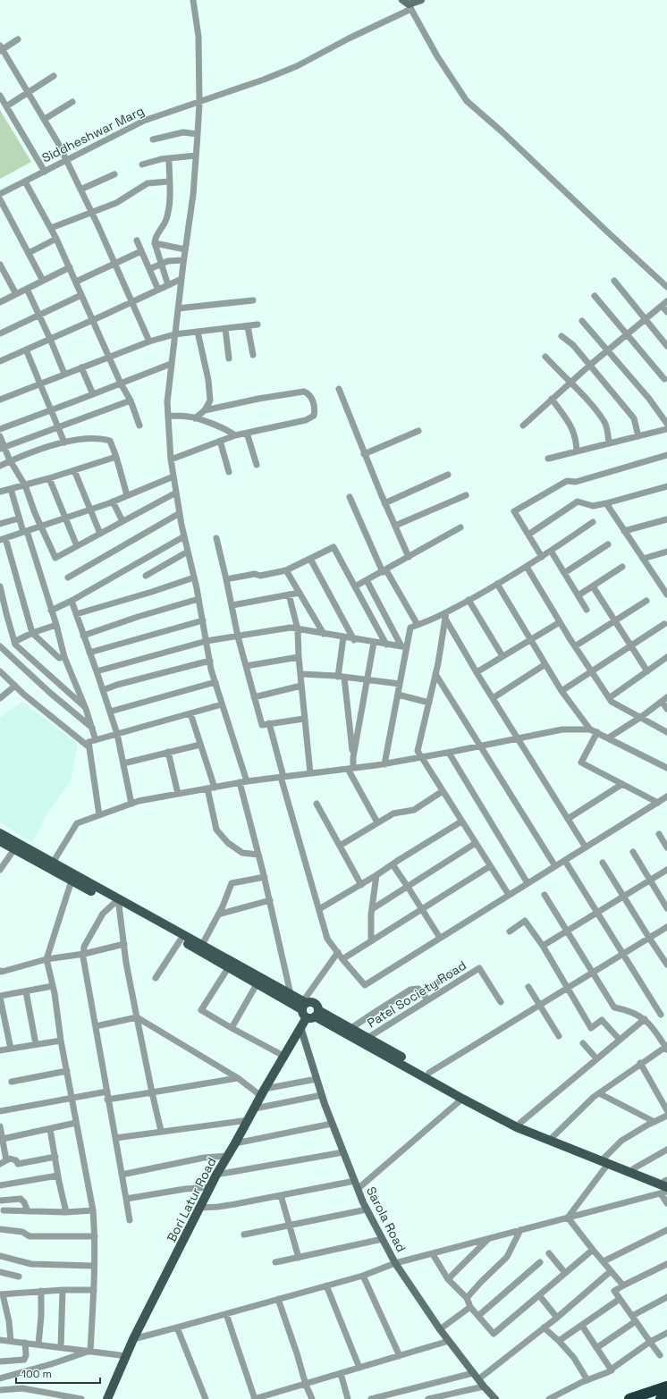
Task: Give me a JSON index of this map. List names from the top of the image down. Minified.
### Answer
{"streets":{"main road":["Bori Latur Road","Sarola Road"],"street":["Siddheshwar Marg","Patel Society Road"]},"crossings":[["Bori Latur Road","Sarola Road"]],"scale_bar":"100 m"}
